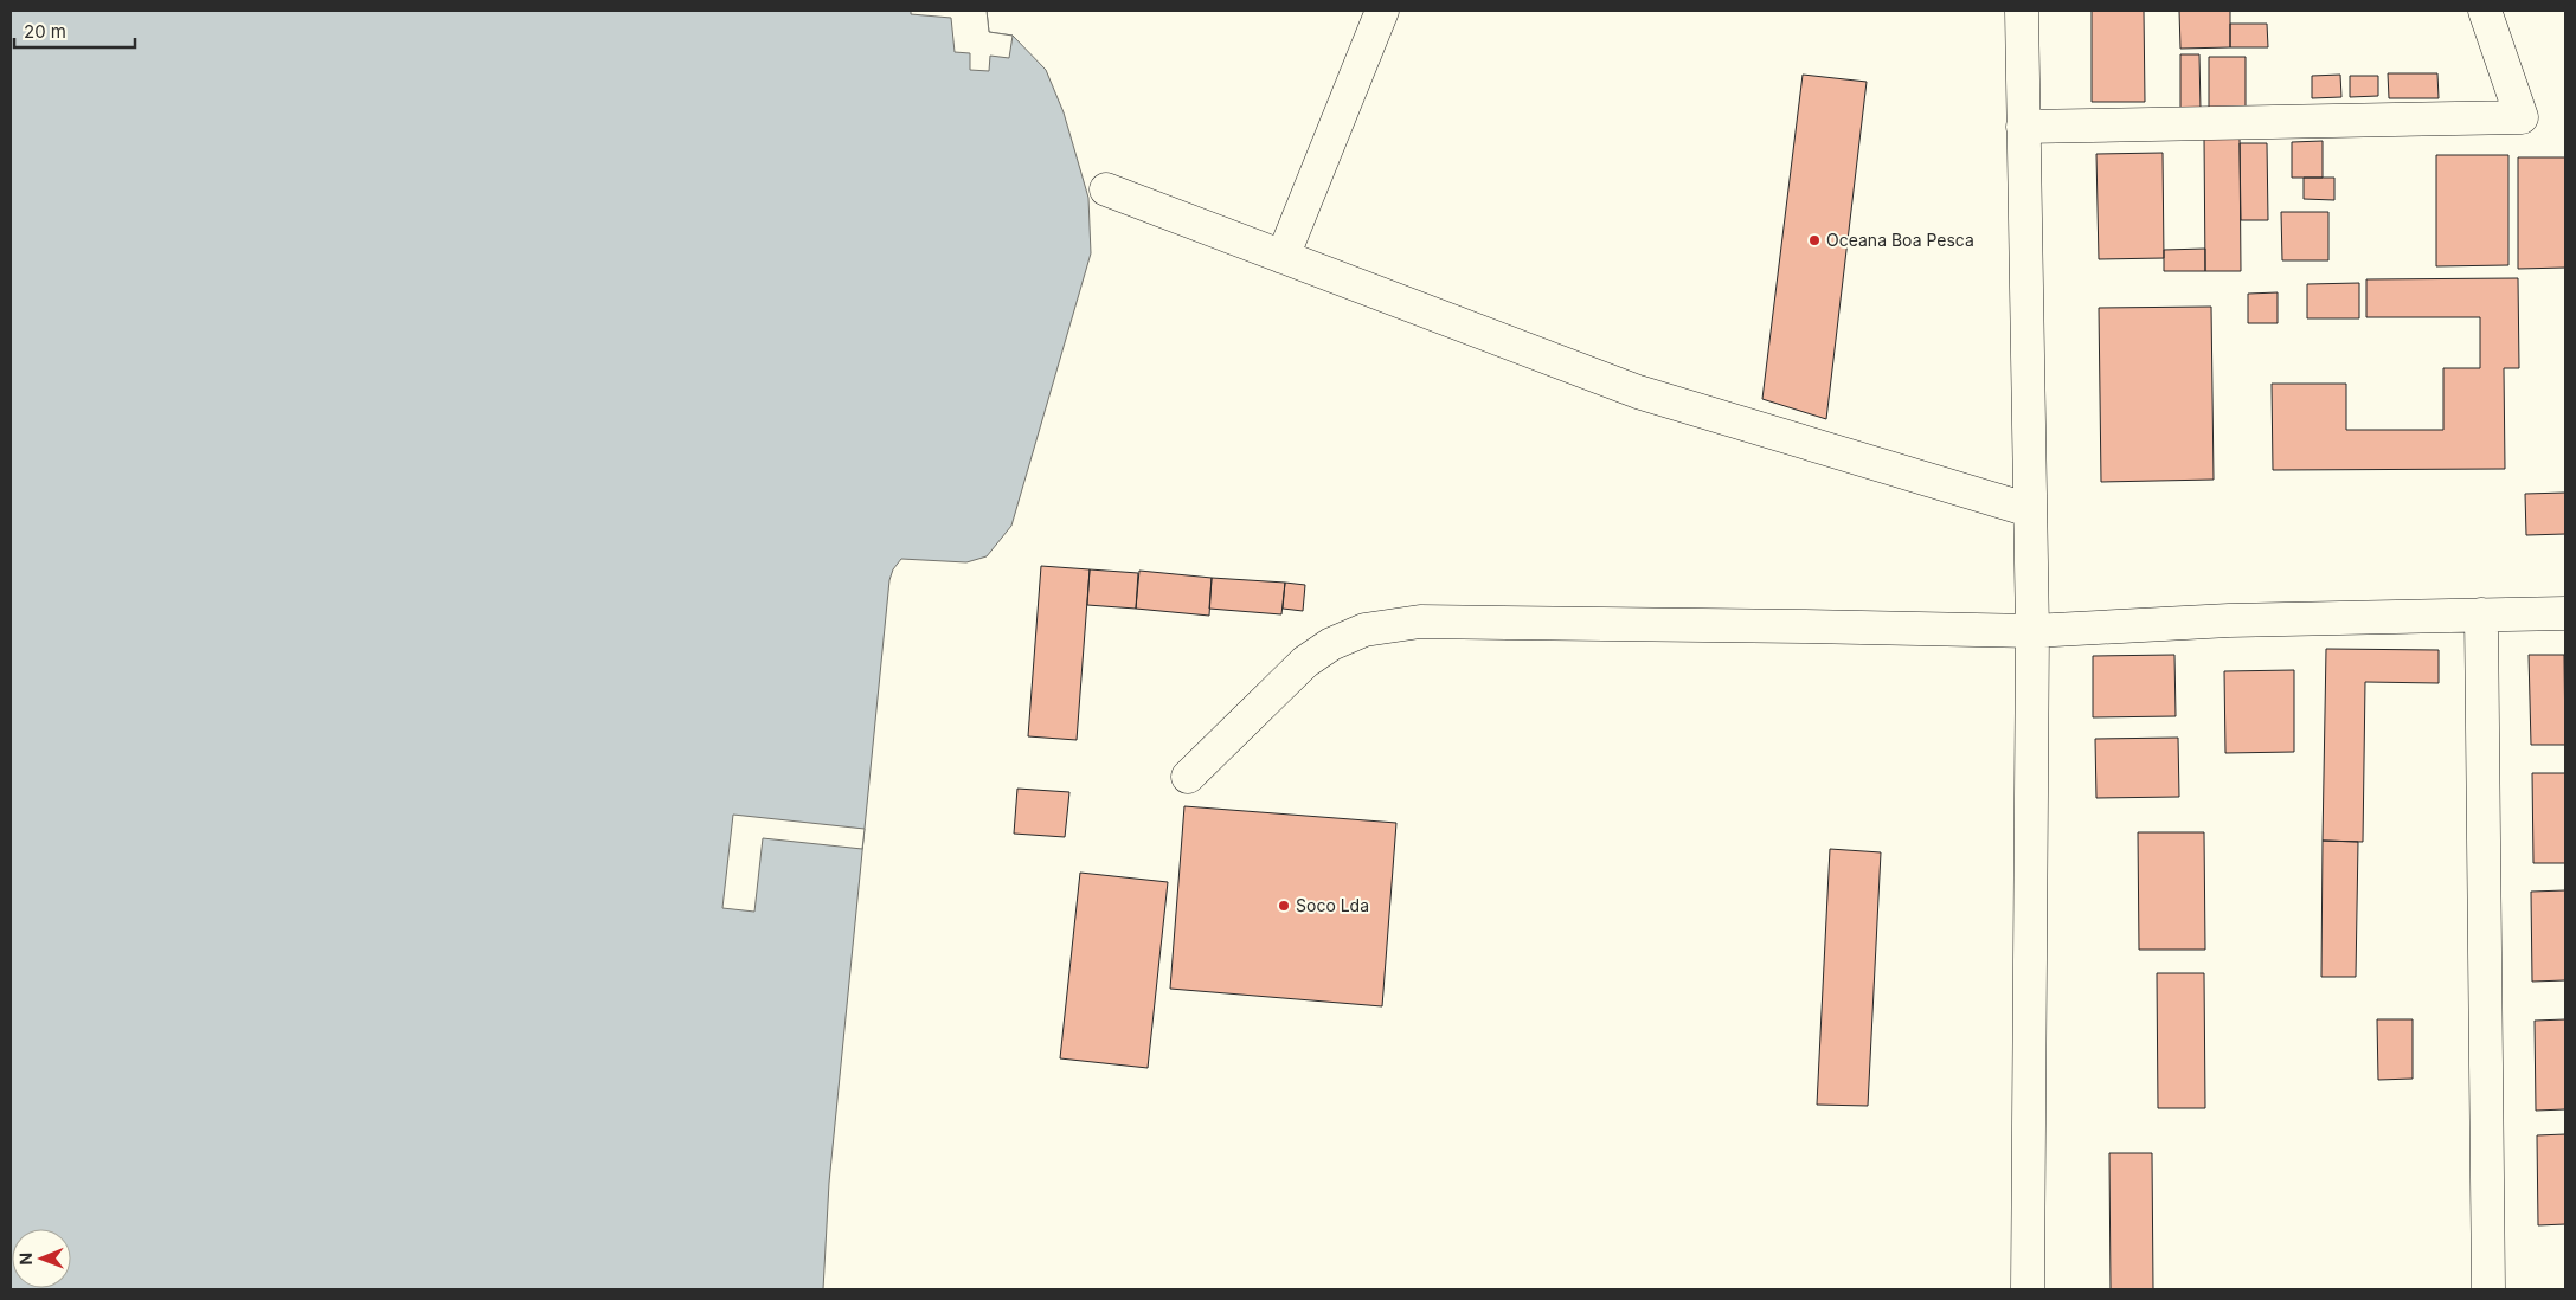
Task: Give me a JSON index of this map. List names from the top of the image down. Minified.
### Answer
{"places":["Oceana Boa Pesca","Soco Lda"],"scale_bar":"20 m","north":"left"}
